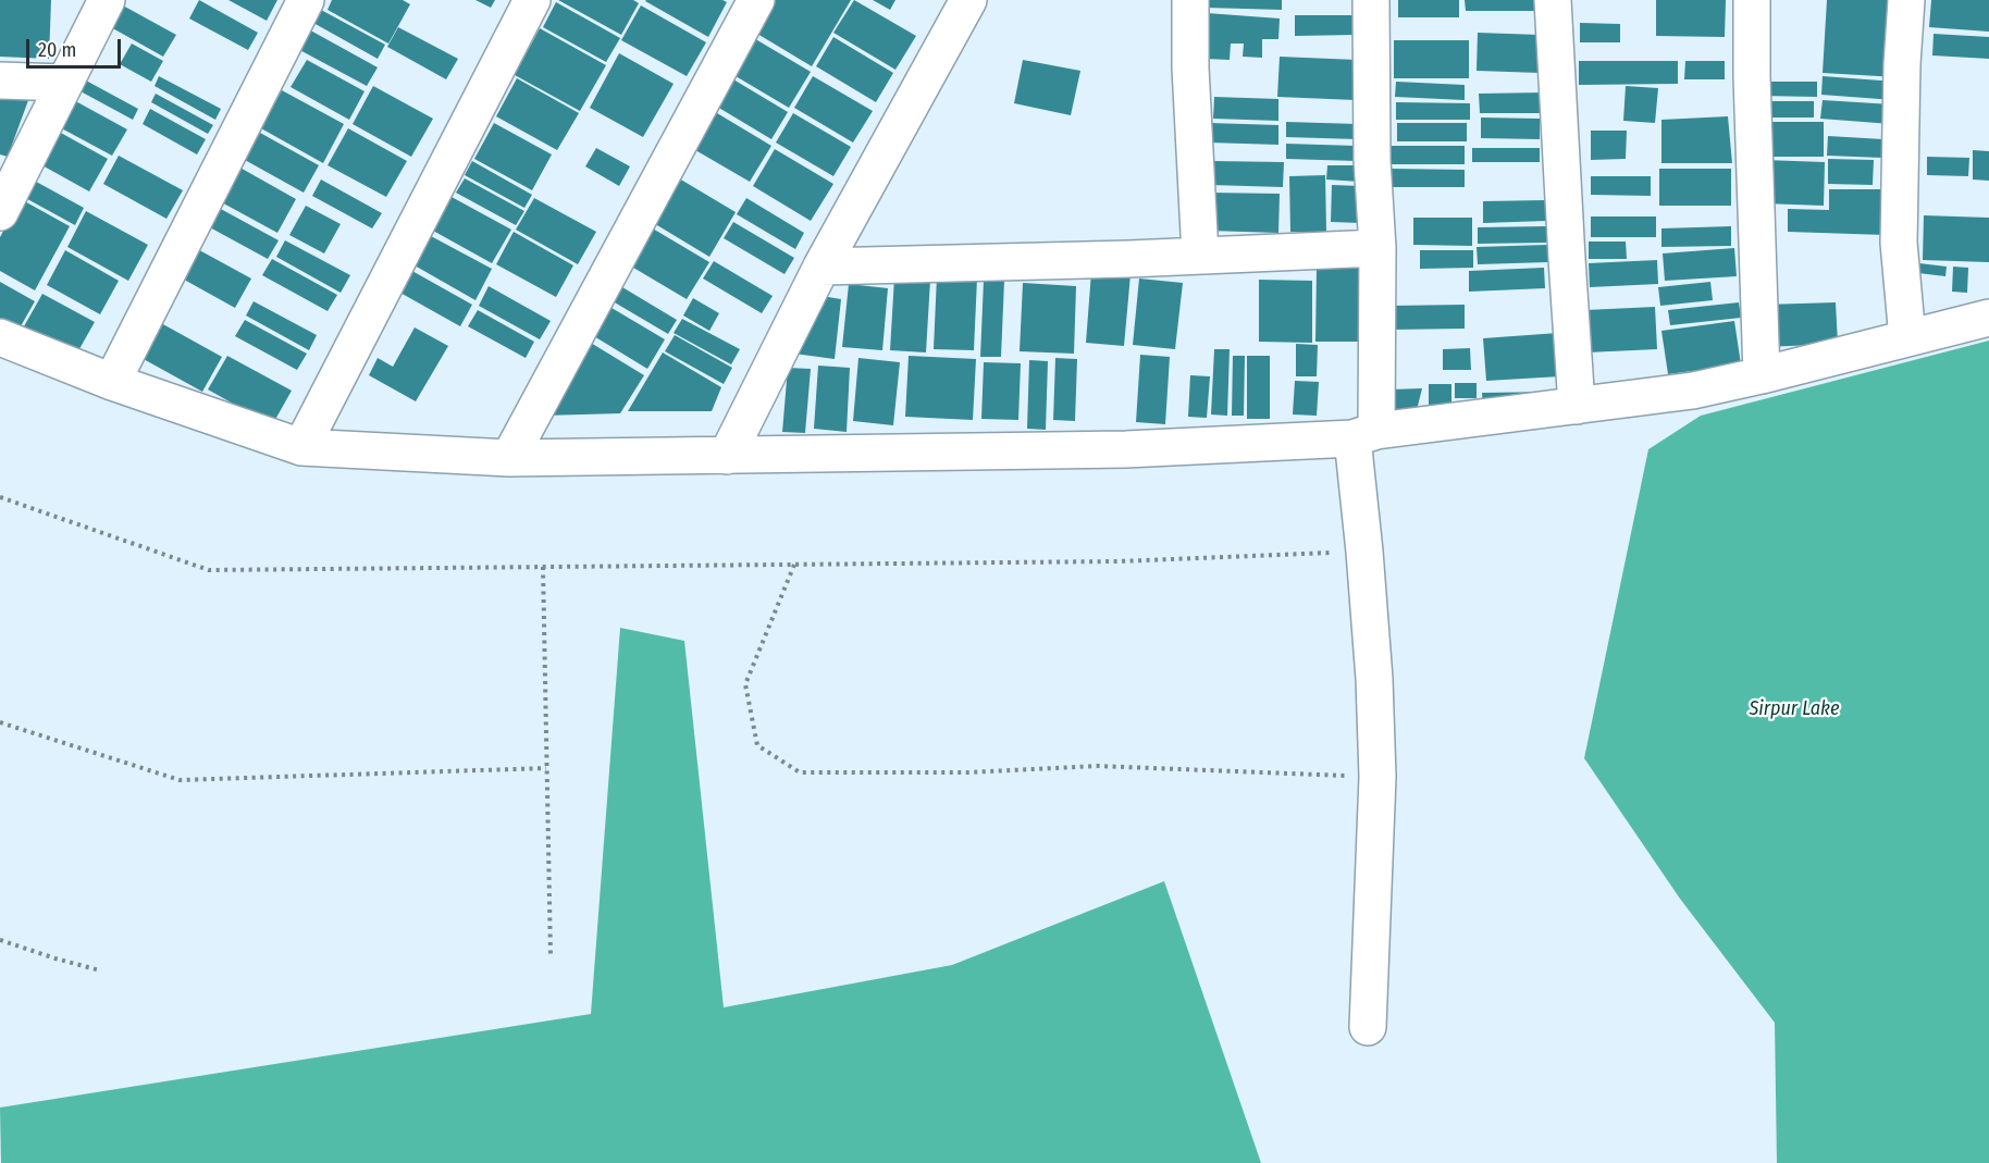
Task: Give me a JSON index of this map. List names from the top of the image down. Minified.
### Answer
{"water":["Sirpur Lake"],"scale_bar":"20 m"}
